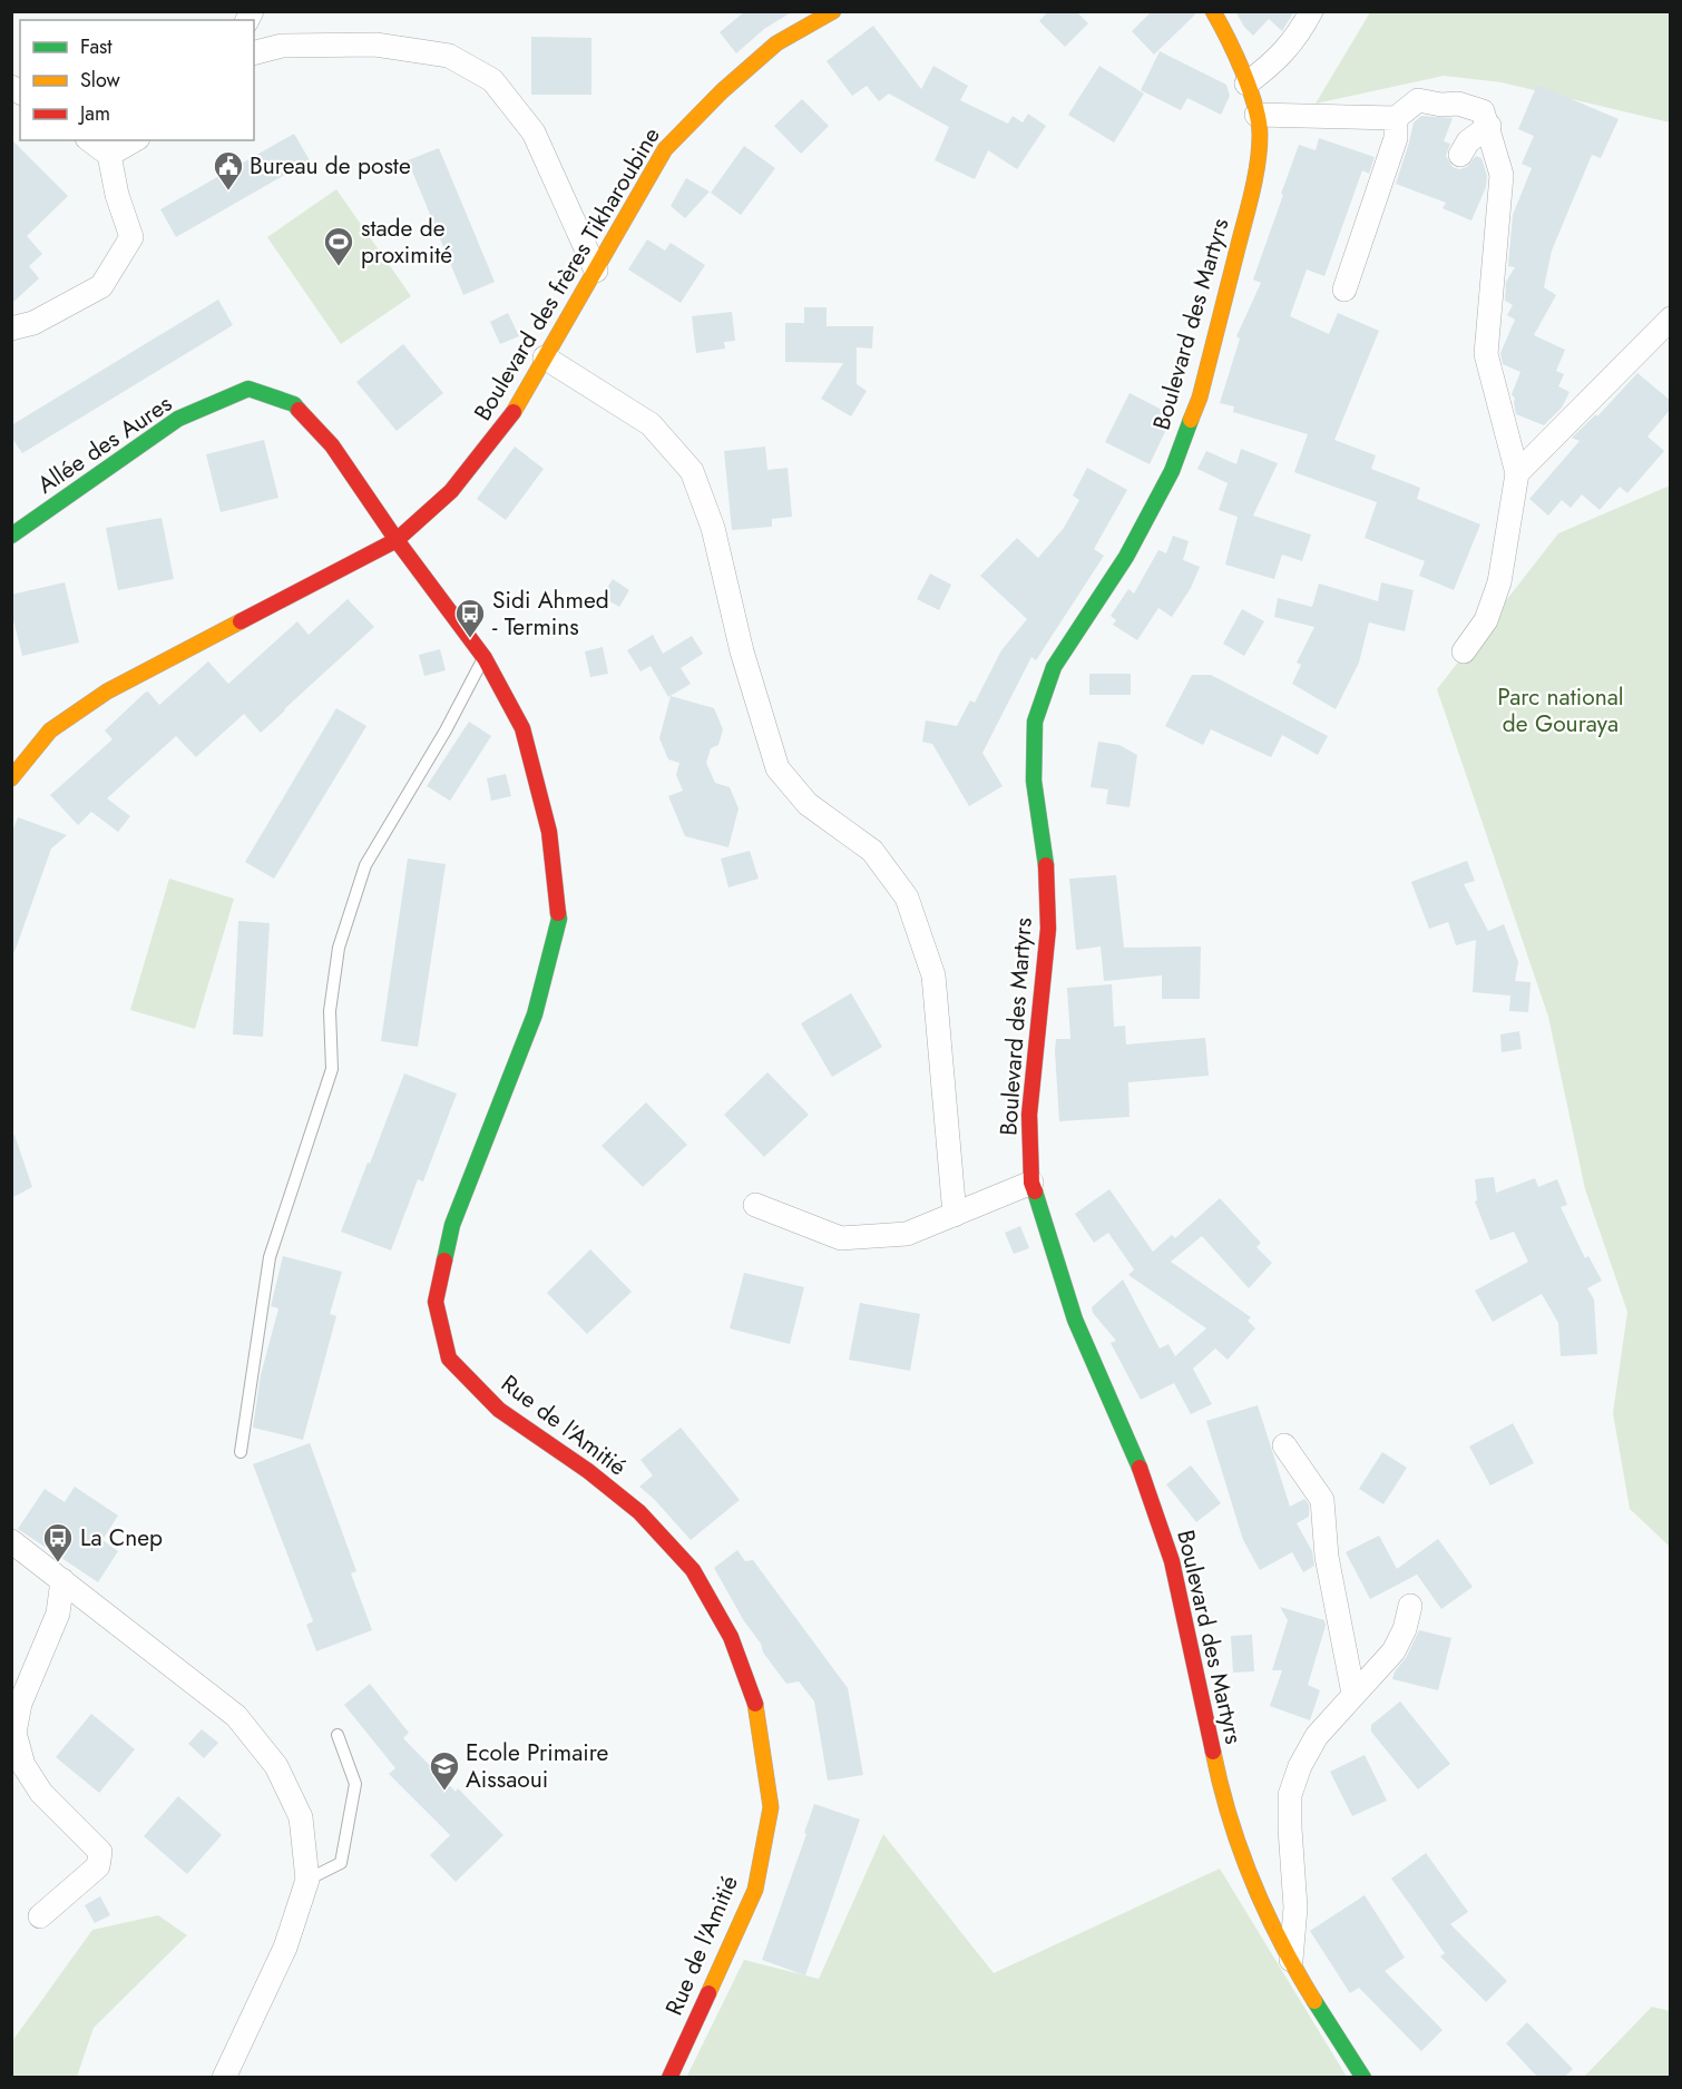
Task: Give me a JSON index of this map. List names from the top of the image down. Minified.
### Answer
{"streets":{"street":["Boulevard des frères Tikharoubine","Boulevard des Martyrs","Allée des Aures","Rue de l'Amitié"]},"crossings":[["Boulevard des frères Tikharoubine","Allée des Aures"],["Boulevard des frères Tikharoubine","Rue de l'Amitié"],["Allée des Aures","Rue de l'Amitié"]],"parks":["Parc national de Gouraya"],"places":{"public building":["Bureau de poste"],"sports":["stade de proximité"],"bus stop":["Sidi Ahmed - Termins","La Cnep"],"school or university":["Ecole Primaire Aissaoui"]},"legend":["Fast","Slow","Jam"]}
